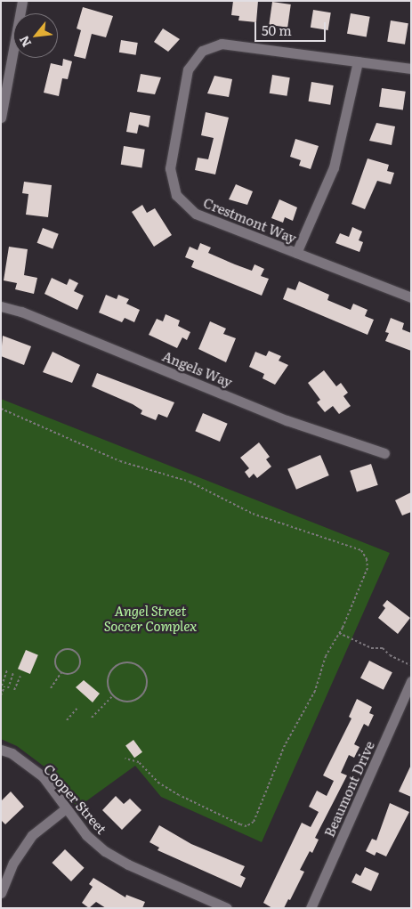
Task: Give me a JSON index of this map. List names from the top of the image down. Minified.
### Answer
{"streets":{"street":["Crestmont Way","Angels Way","Beaumont Drive","Cooper Street"]},"parks":["Angel Street Soccer Complex"],"scale_bar":"50 m","north":"bottom left"}
